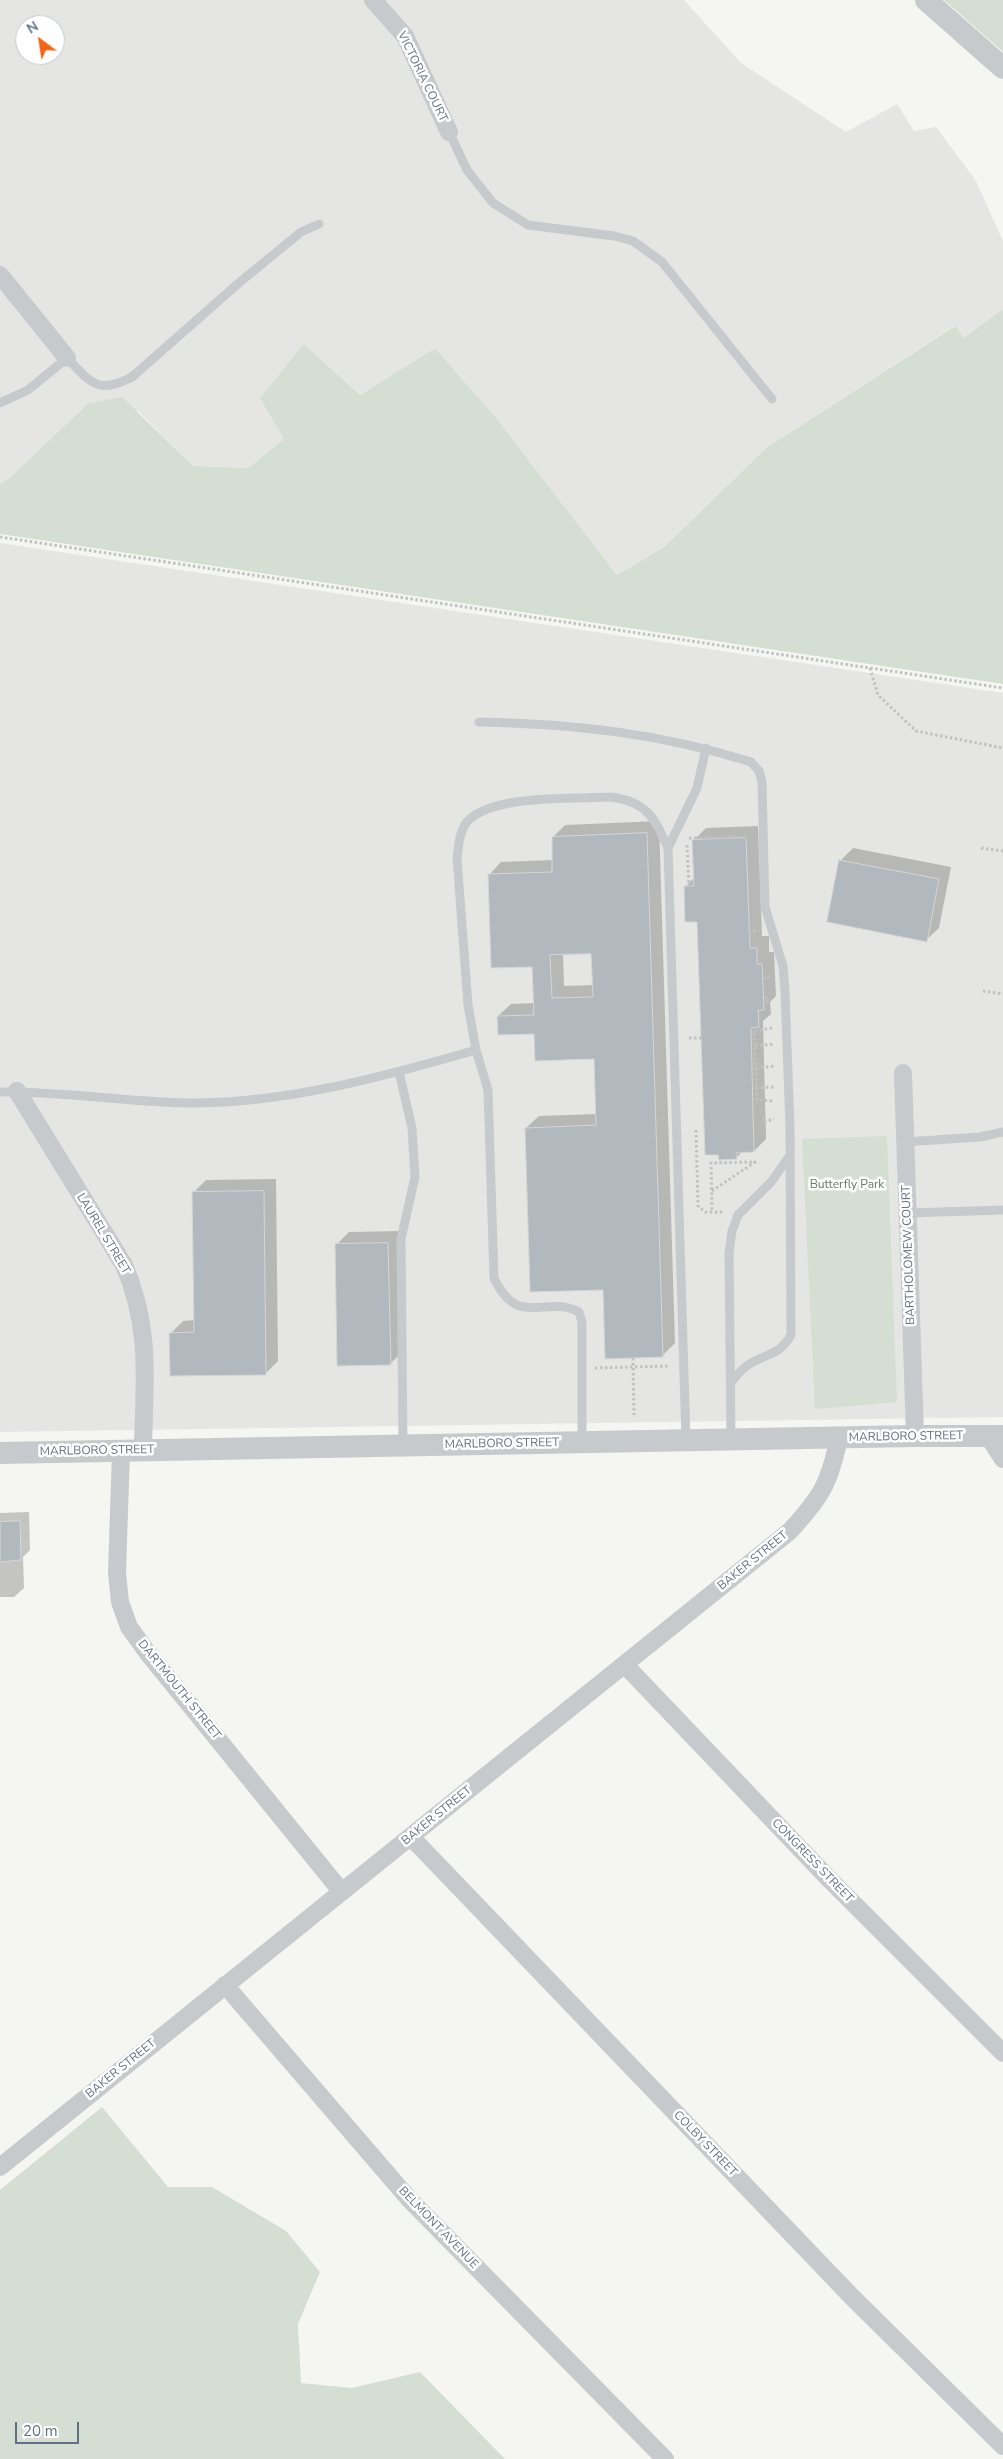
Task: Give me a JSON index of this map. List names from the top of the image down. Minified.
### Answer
{"streets":{"street":["VICTORIA COURT","LAUREL STREET","BARTHOLOMEW COURT","MARLBORO STREET","BAKER STREET","DARTMOUTH STREET","CONGRESS STREET","COLBY STREET","BELMONT AVENUE"]},"crossings":[["LAUREL STREET","MARLBORO STREET"],["LAUREL STREET","DARTMOUTH STREET"],["BARTHOLOMEW COURT","MARLBORO STREET"],["MARLBORO STREET","BAKER STREET"],["MARLBORO STREET","DARTMOUTH STREET"],["BAKER STREET","DARTMOUTH STREET"],["BAKER STREET","CONGRESS STREET"],["BAKER STREET","COLBY STREET"],["BAKER STREET","BELMONT AVENUE"]],"parks":["Butterfly Park"],"scale_bar":"20 m","north":"top left"}
